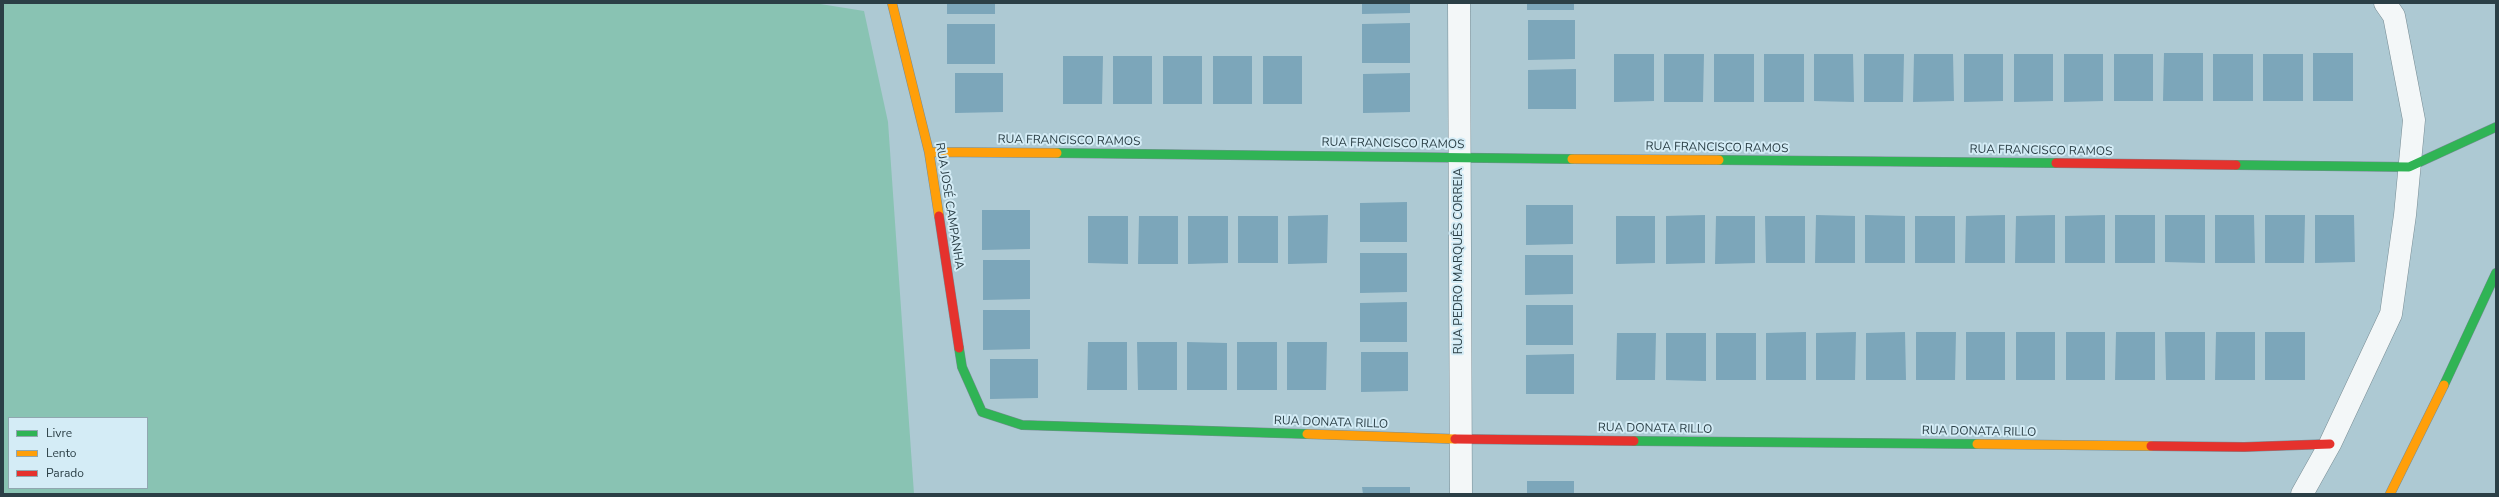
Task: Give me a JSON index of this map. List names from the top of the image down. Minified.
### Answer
{"streets":{"street":["RUA FRANCISCO RAMOS","RUA JOSÉ CAMPANHA","RUA PEDRO MARQUÊS CORREIA","RUA DONATA RILLO"]},"crossings":[["RUA FRANCISCO RAMOS","RUA JOSÉ CAMPANHA"],["RUA FRANCISCO RAMOS","RUA PEDRO MARQUÊS CORREIA"],["RUA JOSÉ CAMPANHA","RUA DONATA RILLO"],["RUA PEDRO MARQUÊS CORREIA","RUA DONATA RILLO"]],"legend":["Livre","Lento","Parado"]}
